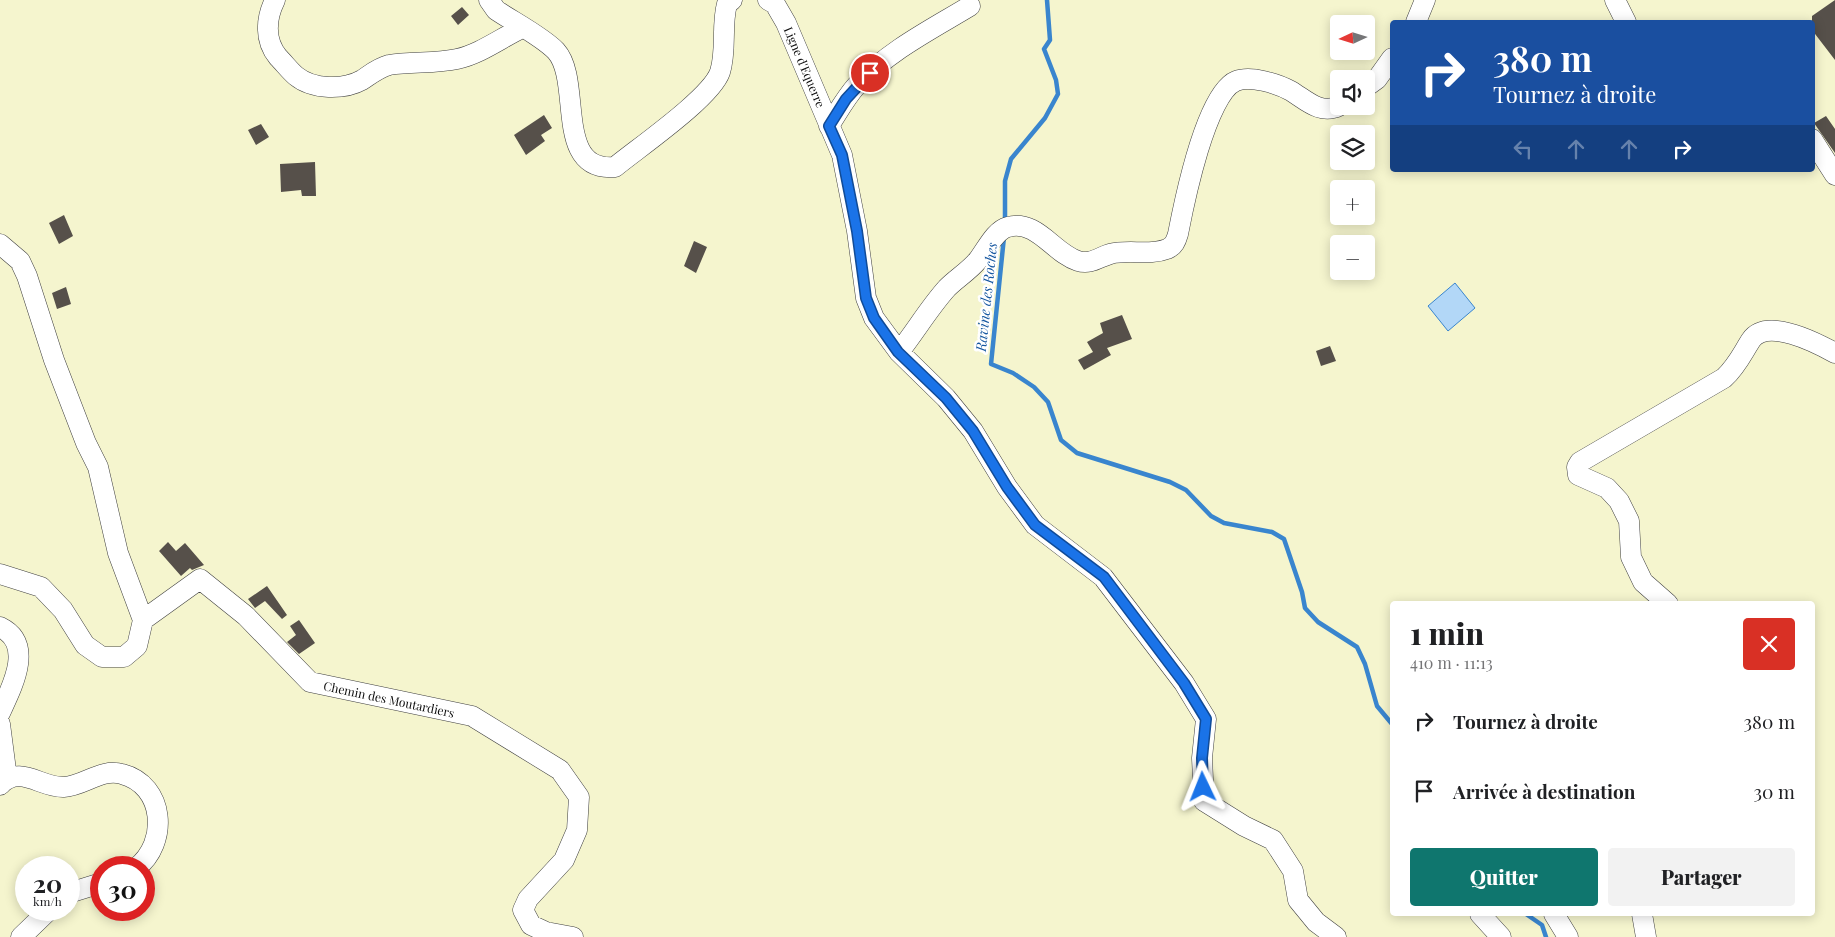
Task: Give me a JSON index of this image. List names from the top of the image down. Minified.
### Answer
{"streets":{"street":["Ligne d'Equerre","Chemin des Moutardiers"]},"water":["Ravine des Roches"],"north":"left","page":{"map_buttons":["+","−"],"turn":["380 m","Tournez à droite"],"heading":["1 min","410 m · 11:13"],"list":[{"name":"Tournez à droite","value":"380 m"},{"name":"Arrivée à destination","value":"30 m"}],"buttons":["Quitter","Partager"],"speed":"20 km/h","limit":"30"}}
